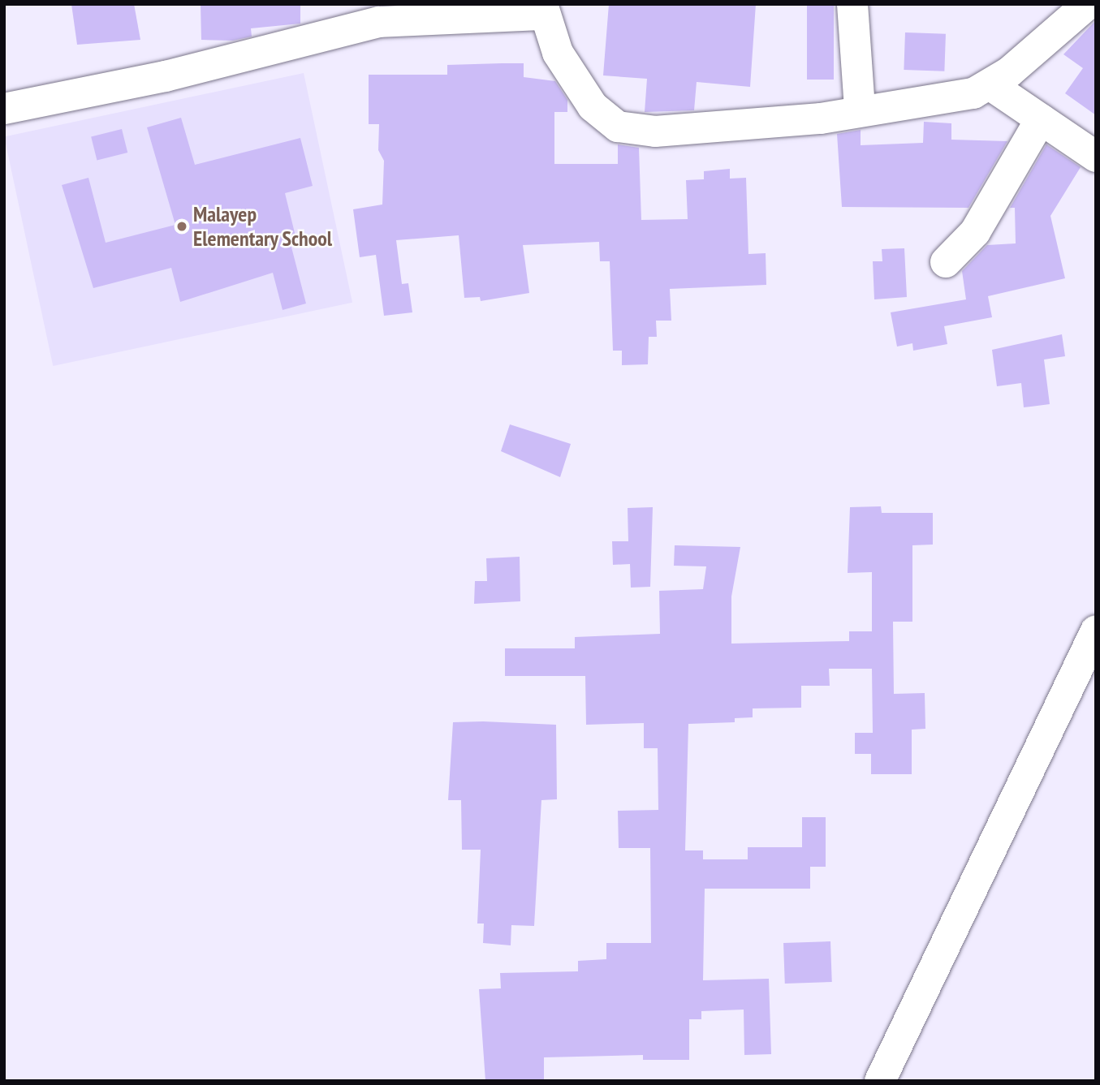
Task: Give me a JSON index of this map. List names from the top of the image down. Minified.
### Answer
{"places":["Malayep Elementary School"]}
